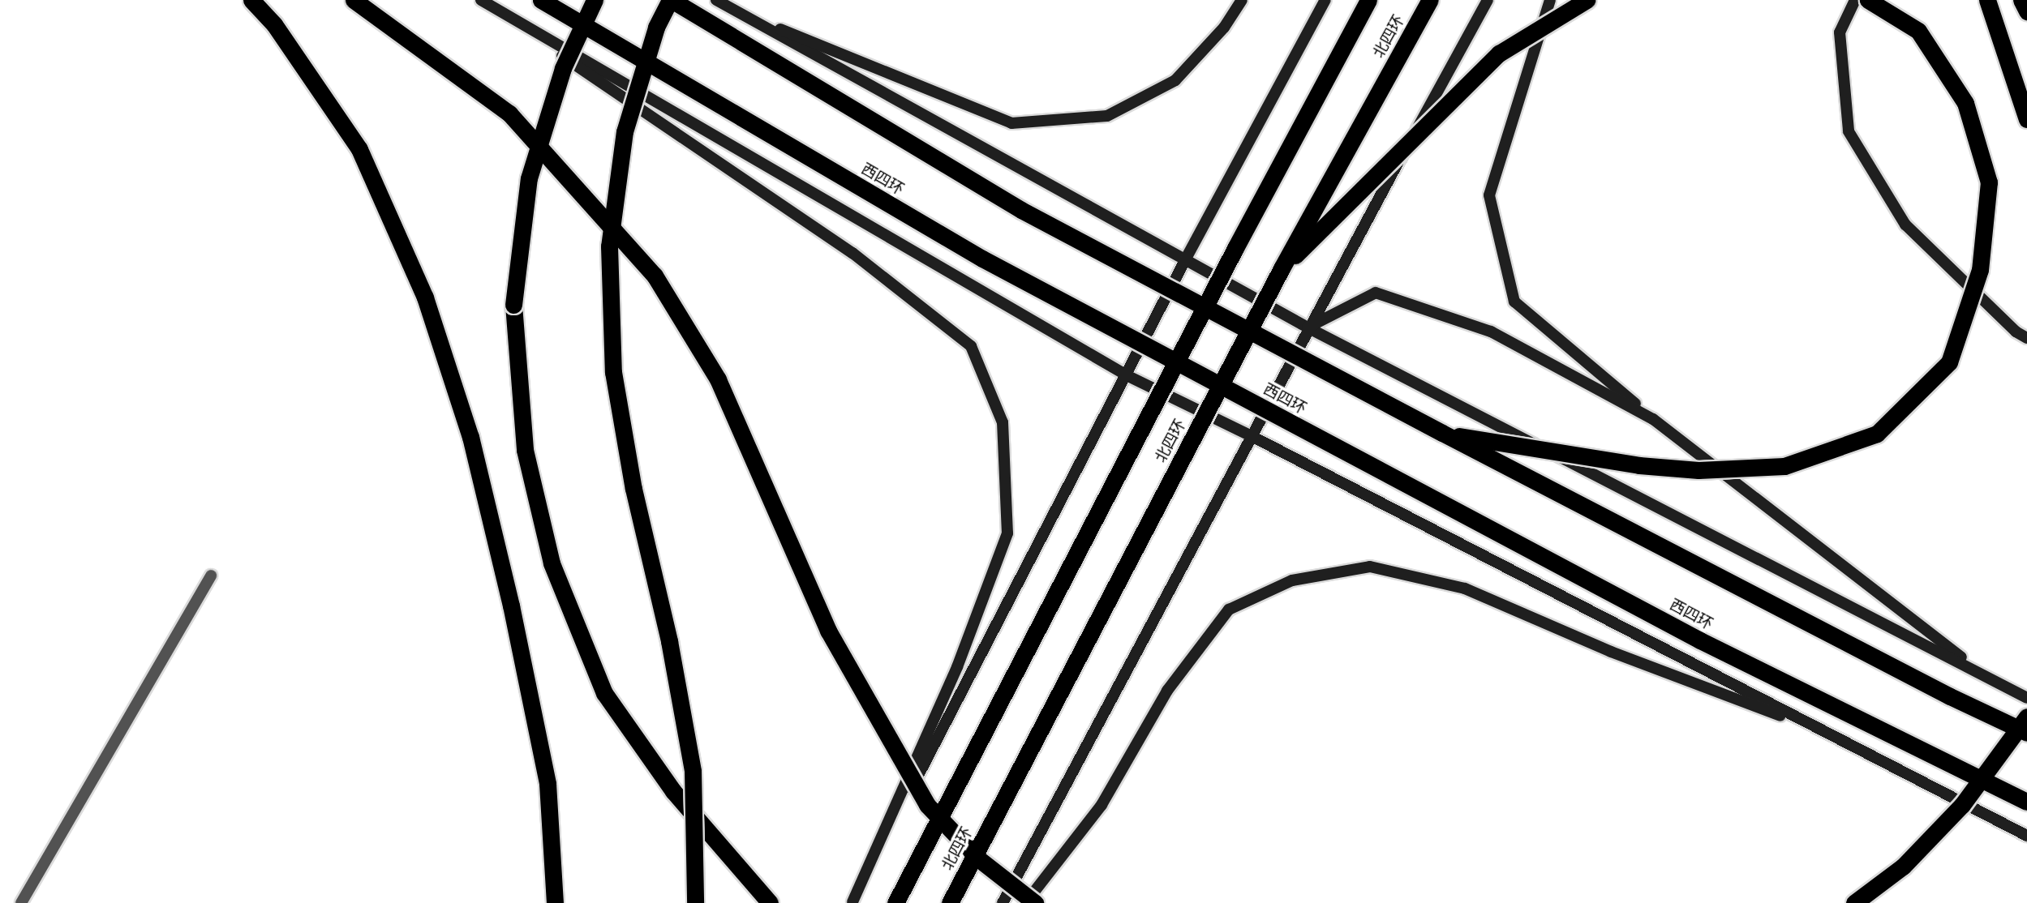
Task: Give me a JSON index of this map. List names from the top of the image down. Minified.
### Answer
{"streets":{"highway":["北四环","西四环"]}}
